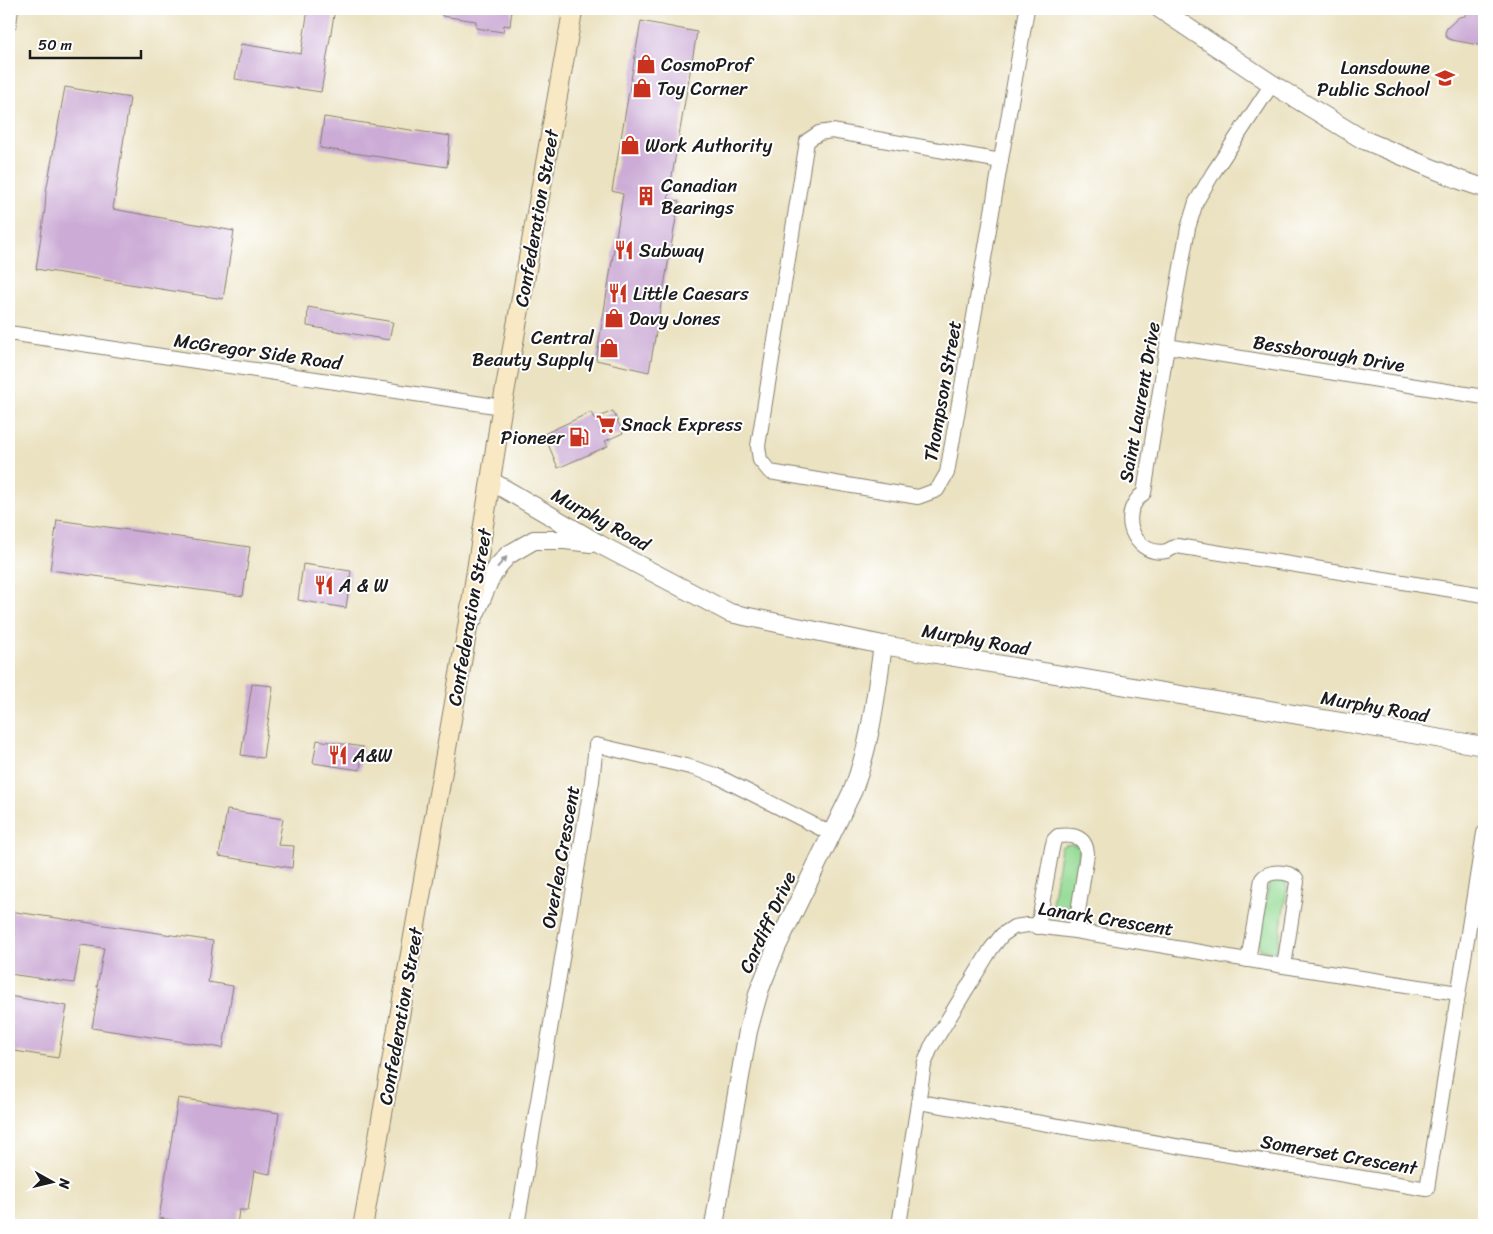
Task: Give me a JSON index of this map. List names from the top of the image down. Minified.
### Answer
{"streets":{"main road":["Confederation Street"],"street":["McGregor Side Road","Bessborough Drive","Thompson Street","Saint Laurent Drive","Murphy Road","Overlea Crescent","Lanark Crescent","Cardiff Drive","Somerset Crescent"]},"crossings":[["Confederation Street","McGregor Side Road"],["Confederation Street","Murphy Road"],["Bessborough Drive","Saint Laurent Drive"],["Murphy Road","Cardiff Drive"],["Overlea Crescent","Cardiff Drive"],["Lanark Crescent","Somerset Crescent"]],"places":{"shop":["CosmoProf","Toy Corner","Work Authority","Davy Jones","Central Beauty Supply"],"school or university":["Lansdowne Public School"],"building":["Canadian Bearings"],"restaurant":["Subway","Little Caesars","A & W","A&W"],"supermarket":["Snack Express"],"fuel station":["Pioneer"]},"scale_bar":"50 m","north":"right"}
